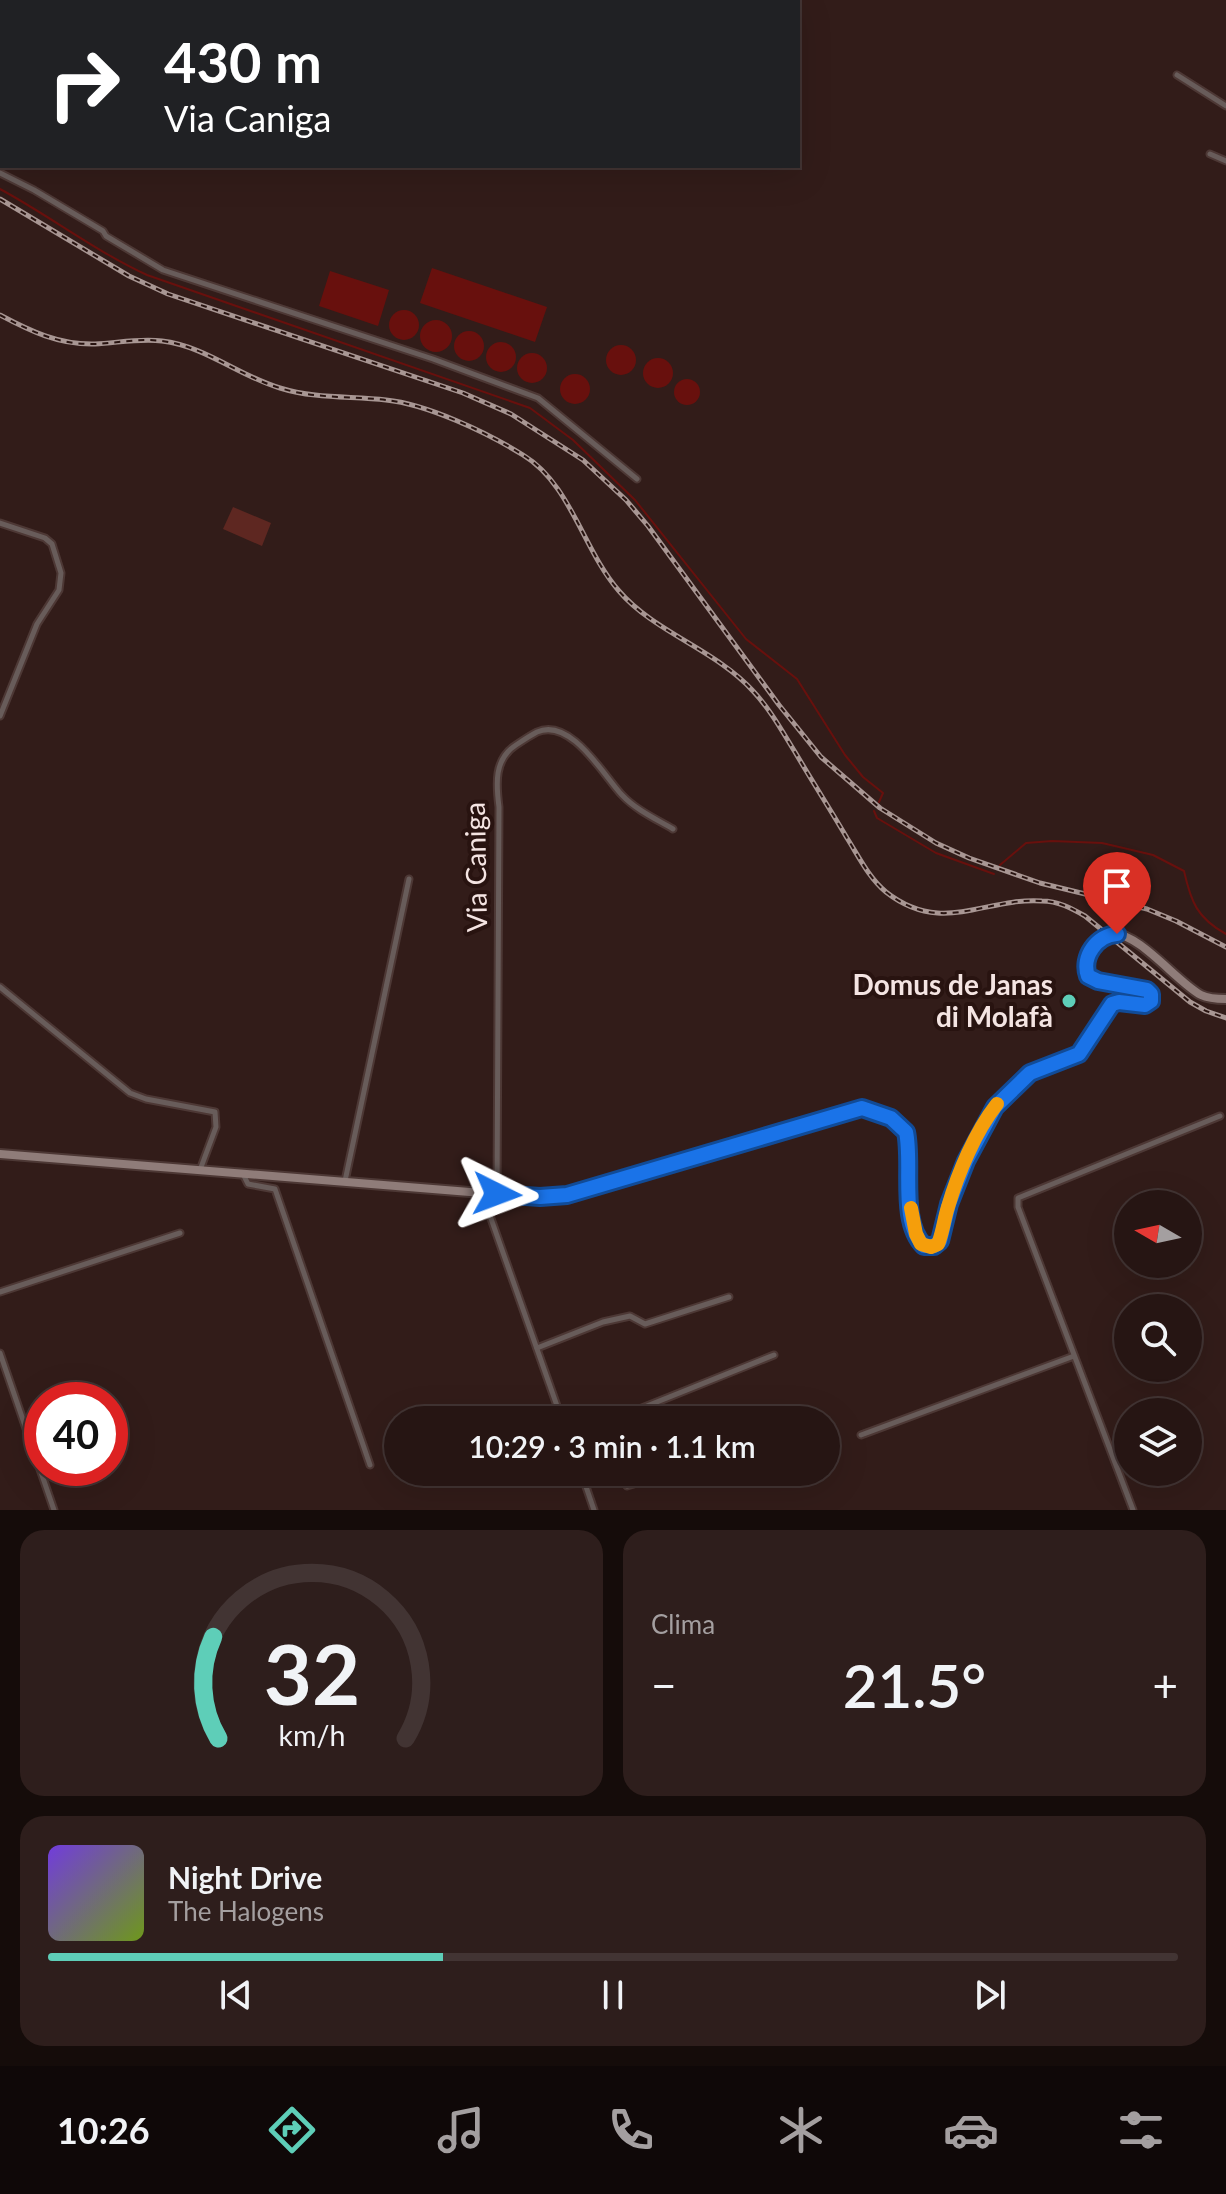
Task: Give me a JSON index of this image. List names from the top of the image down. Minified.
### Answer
{"streets":{"street":["Via Caniga"]},"places":["Domus de Janas di Molafà"],"north":"left","page":{"turn":["430 m","Via Caniga"],"limit":"40","trip":"10:29 · 3 min · 1.1 km","tile":"Clima","heat":["−","21.5°","+"],"song":["Night Drive","The Halogens"],"tabs":"10:26","gauge":["32","km/h"]}}
